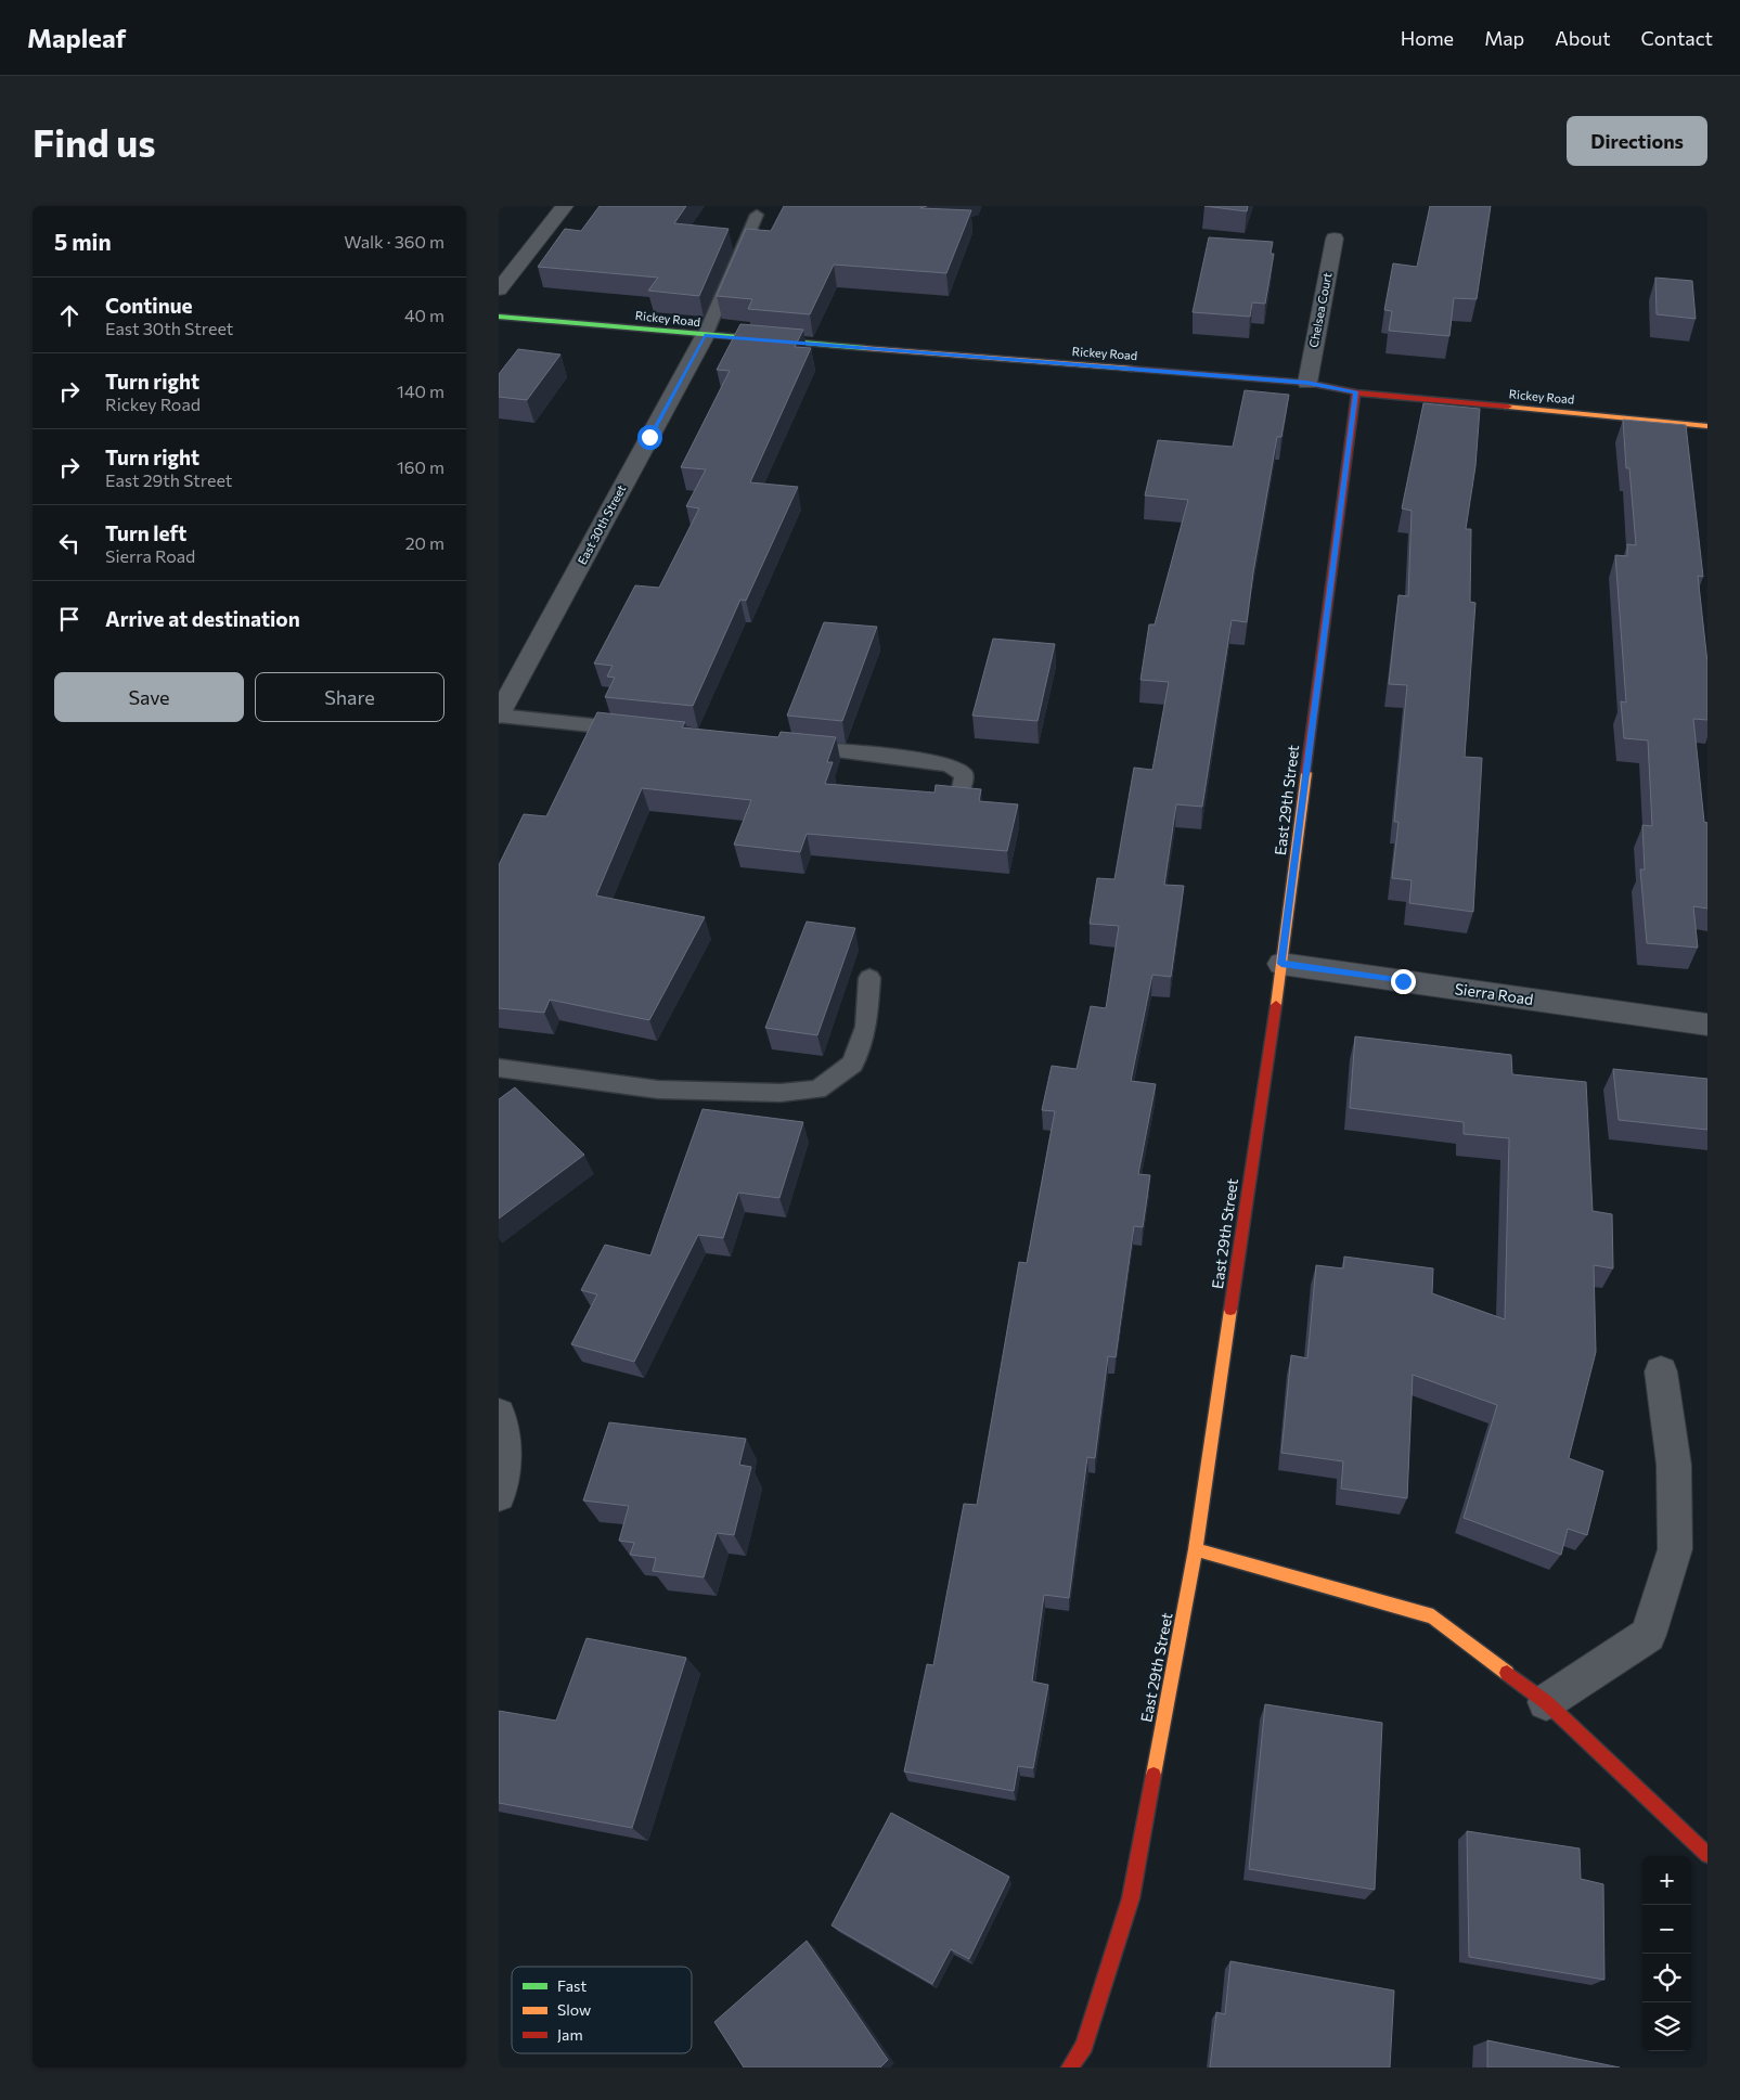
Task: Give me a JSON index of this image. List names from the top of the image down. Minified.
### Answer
{"streets":{"street":["Chelsea Court","Rickey Road","East 30th Street","East 29th Street","Sierra Road"]},"crossings":[["Chelsea Court","Rickey Road"],["Rickey Road","East 30th Street"],["Rickey Road","East 29th Street"],["East 29th Street","Sierra Road"]],"legend":["Fast","Slow","Jam"],"page":{"header":"Mapleaf","nav":["Home","Map","About","Contact"],"buttons":["Directions",["Save","Share"]],"title":"Find us","heading":["5 min","Walk · 360 m"],"list":[["Continue","East 30th Street","40 m"],["Turn right","Rickey Road","140 m"],["Turn right","East 29th Street","160 m"],["Turn left","Sierra Road","20 m"],"Arrive at destination"],"map_buttons":["+","−"]}}
